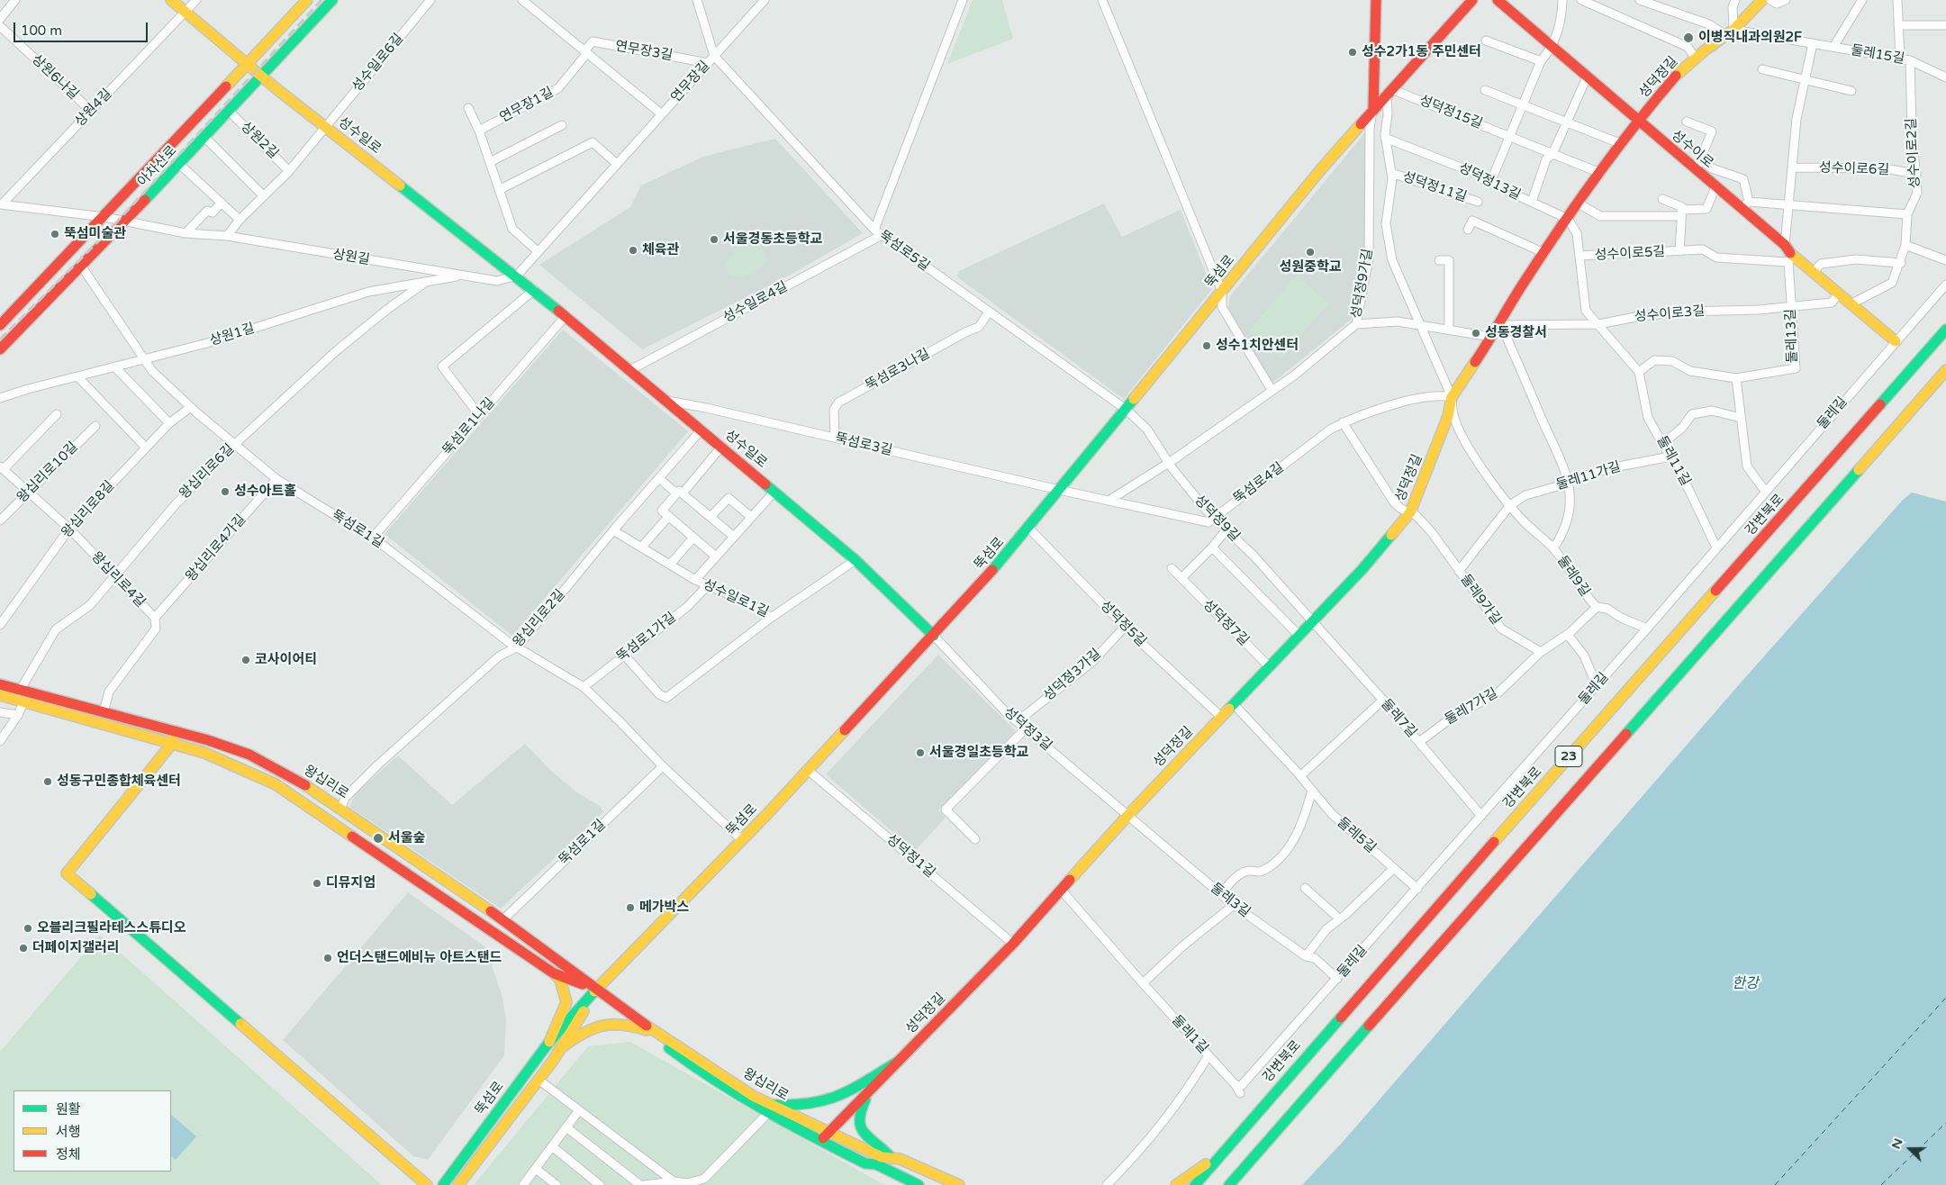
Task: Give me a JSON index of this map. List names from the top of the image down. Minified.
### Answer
{"streets":{"main road":["성덕정길","성수일로","성수이로","아차산로","뚝섬로","강변북로","23","왕십리로"],"street":["연무장3길","둘레15길","성수일로6길","상원6나길","연무장길","연무장1길","상원4길","성덕정15길","상원2길","성수이로2길","성수이로6길","성덕정13길","성덕정11길","뚝섬로5길","성수이로5길","상원길","성덕정9가길","성수일로4길","성수이로3길","상원1길","둘레13길","뚝섬로3나길","둘레길","뚝섬로1나길","뚝섬로3길","둘레11길","왕십리로6길","왕십리로10길","둘레11가길","뚝섬로4길","왕십리로8길","성덕정9길","뚝섬로1길","왕십리로4가길","둘레9길","왕십리로4길","성수일로1길","둘레9가길","왕십리로2길","성덕정7길","성덕정5길","뚝섬로1가길","성덕정3가길","둘레7가길","둘레7길","성덕정3길","둘레5길","성덕정1길","둘레3길","둘레1길"]},"crossings":[["연무장3길","연무장길"],["연무장3길","연무장1길"],["둘레15길","성덕정길"],["둘레15길","성수이로2길"],["성수일로6길","성수일로"],["성수일로6길","상원2길"],["상원6나길","상원4길"],["성덕정길","성덕정15길"],["성덕정길","성수이로"],["성덕정길","성덕정13길"],["성덕정길","성덕정11길"],["성덕정길","성수이로3길"],["성덕정길","둘레11길"],["성덕정길","뚝섬로4길"],["성덕정길","성덕정9길"],["성덕정길","둘레9길"],["성덕정길","둘레9가길"],["성덕정길","성덕정7길"],["성덕정길","성덕정5길"],["성덕정길","둘레7길"],["성덕정길","성덕정3길"],["성덕정길","왕십리로"],["성덕정길","둘레5길"],["성덕정길","성덕정1길"],["성덕정길","둘레3길"],["성덕정길","둘레1길"],["연무장길","성수일로"],["연무장길","뚝섬로5길"],["연무장길","상원길"],["상원4길","성수일로"],["상원4길","상원길"],["성덕정15길","성덕정11길"],["성덕정15길","뚝섬로"],["성수일로","상원2길"],["성수일로","아차산로"],["성수일로","상원길"],["성수일로","뚝섬로"],["성수일로","성수일로4길"],["성수일로","뚝섬로1나길"],["성수일로","뚝섬로3길"],["성수일로","성수일로1길"],["성수일로","왕십리로2길"],["성수일로","성덕정3길"],["상원2길","아차산로"],["상원2길","상원길"],["성수이로","성수이로2길"],["성수이로","성수이로5길"],["성수이로","성수이로3길"],["성수이로","둘레13길"],["성수이로","둘레길"],["성수이로2길","성수이로6길"],["아차산로","상원길"],["아차산로","뚝섬로1길"],["성덕정13길","성덕정11길"],["성덕정13길","둘레11길"],["성덕정11길","뚝섬로"],["성덕정11길","뚝섬로4길"],["성덕정11길","둘레9길"],["뚝섬로5길","뚝섬로"],["뚝섬로5길","성수일로4길"],["뚝섬로5길","성덕정9길"],["성수이로5길","둘레13길"],["성수이로5길","둘레11길"],["상원길","상원1길"],["뚝섬로","성덕정9가길"],["뚝섬로","뚝섬로3길"],["뚝섬로","성덕정9길"],["뚝섬로","뚝섬로1길"],["뚝섬로","성덕정5길"],["뚝섬로","성덕정3길"],["뚝섬로","왕십리로"],["뚝섬로","성덕정1길"],["성덕정9가길","성덕정9길"],["성수이로3길","둘레13길"],["성수이로3길","둘레11길"],["상원1길","왕십리로6길"],["상원1길","뚝섬로1길"],["뚝섬로3나길","뚝섬로3길"],["둘레길","둘레11길"],["둘레길","둘레9길"],["둘레길","둘레7길"],["둘레길","둘레5길"],["둘레길","둘레3길"],["둘레길","둘레1길"],["뚝섬로1나길","뚝섬로1길"],["둘레11길","둘레11가길"],["왕십리로6길","뚝섬로1길"],["왕십리로6길","왕십리로4길"],["왕십리로6길","왕십리로"],["왕십리로10길","왕십리로4길"],["둘레11가길","둘레9길"],["뚝섬로4길","성덕정9길"],["뚝섬로4길","둘레9길"],["뚝섬로4길","둘레9가길"],["왕십리로8길","뚝섬로1길"],["왕십리로8길","왕십리로4길"],["성덕정9길","둘레7길"],["뚝섬로1길","왕십리로4가길"],["뚝섬로1길","왕십리로2길"],["뚝섬로1길","뚝섬로1가길"],["뚝섬로1길","왕십리로"],["왕십리로4가길","왕십리로4길"],["왕십리로4길","왕십리로"],["성수일로1길","왕십리로2길"],["성수일로1길","뚝섬로1가길"],["둘레9가길","둘레7가길"],["왕십리로2길","왕십리로"],["성덕정5길","성덕정3가길"],["성덕정3가길","성덕정3길"],["둘레7가길","둘레7길"],["성덕정3길","둘레3길"]],"water":["한강"],"places":["이병직내과의원2F","성수2가1동 주민센터","뚝섬미술관","서울경동초등학교","체육관","성원중학교","성동경찰서","성수1치안센터","성수아트홀","코사이어티","서울경일초등학교","성동구민종합체육센터","서울숲","디뮤지엄","메가박스","오블리크필라테스스튜디오","더페이지갤러리","언더스탠드에비뉴 아트스탠드"],"legend":["원활","서행","정체"],"scale_bar":"100 m","north":"left"}
